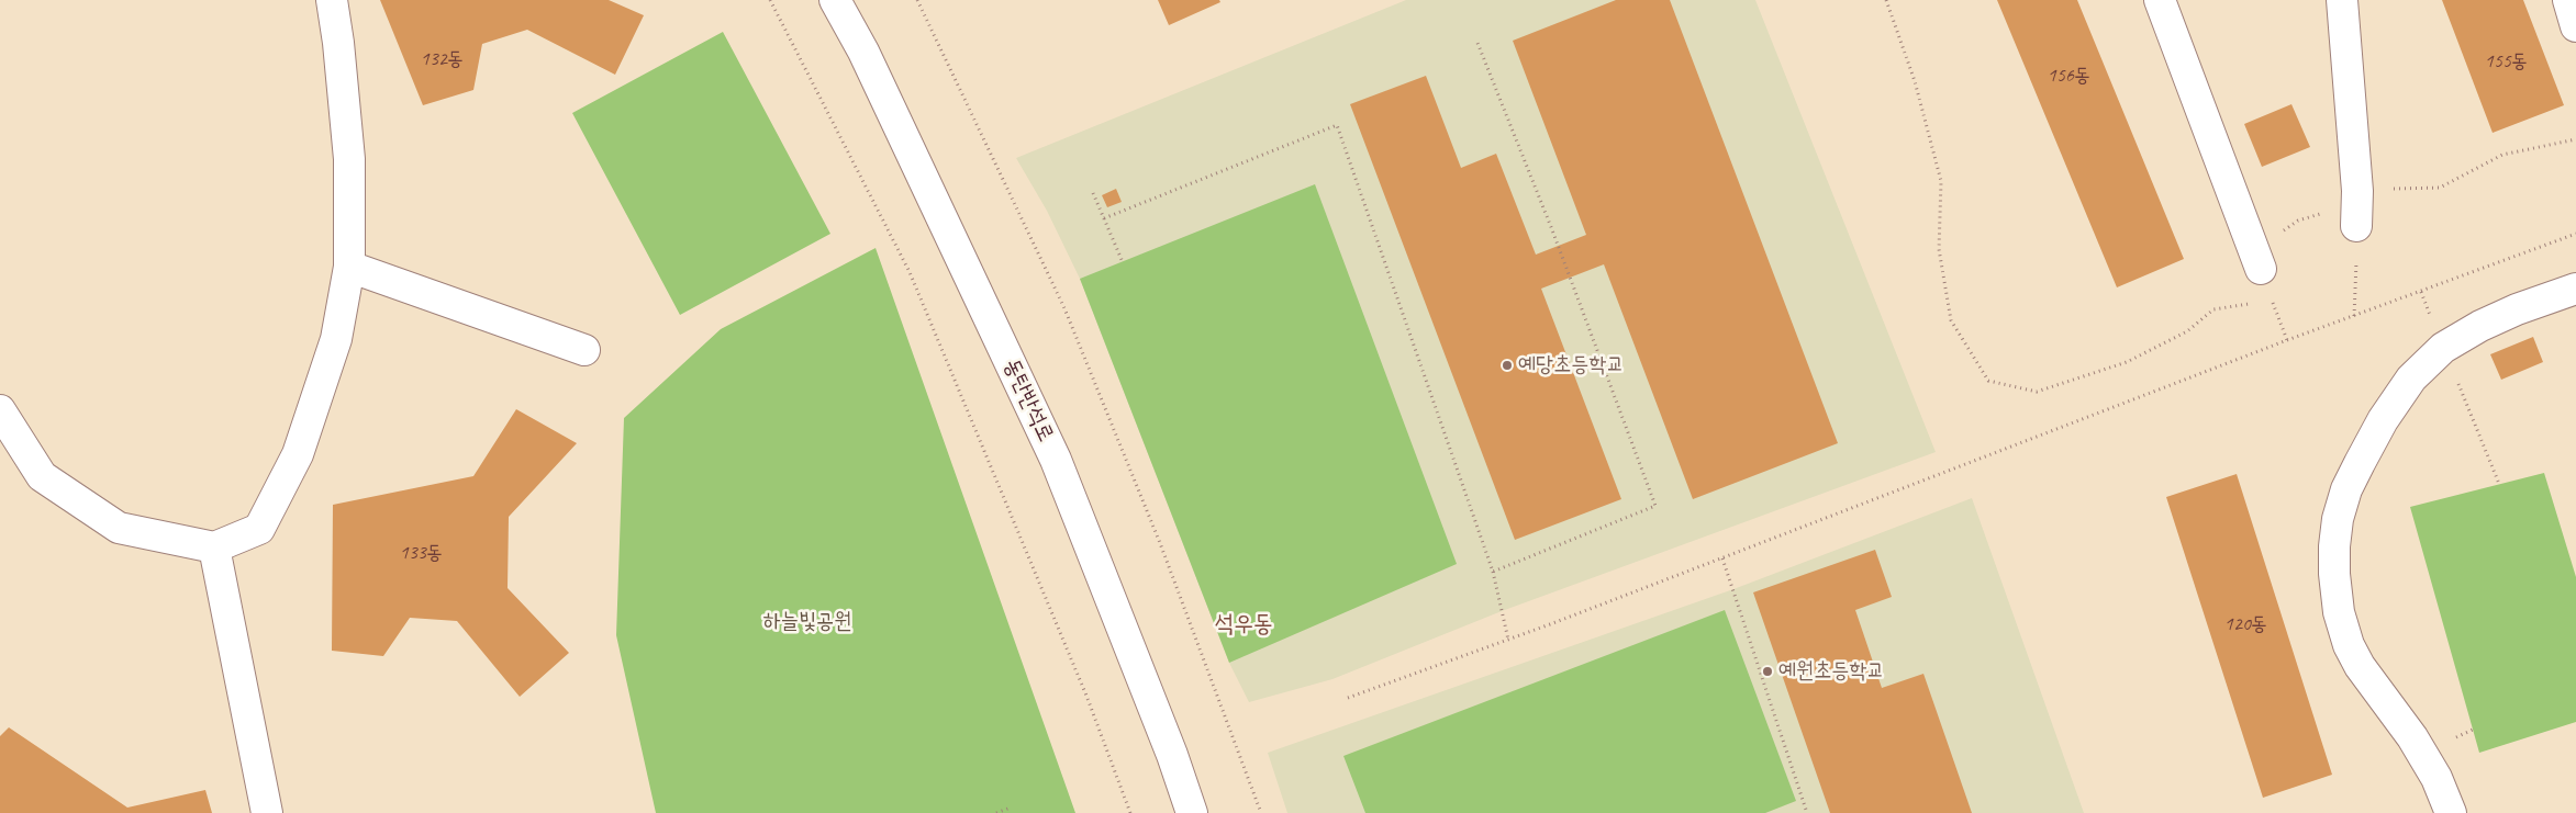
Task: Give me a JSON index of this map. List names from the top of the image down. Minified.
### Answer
{"streets":{"street":["동탄반석로"]},"districts":["석우동"],"parks":["하늘빛공원"],"places":["예당초등학교","예원초등학교"],"house_numbers":["132동","155동","156동","133동","120동"]}
